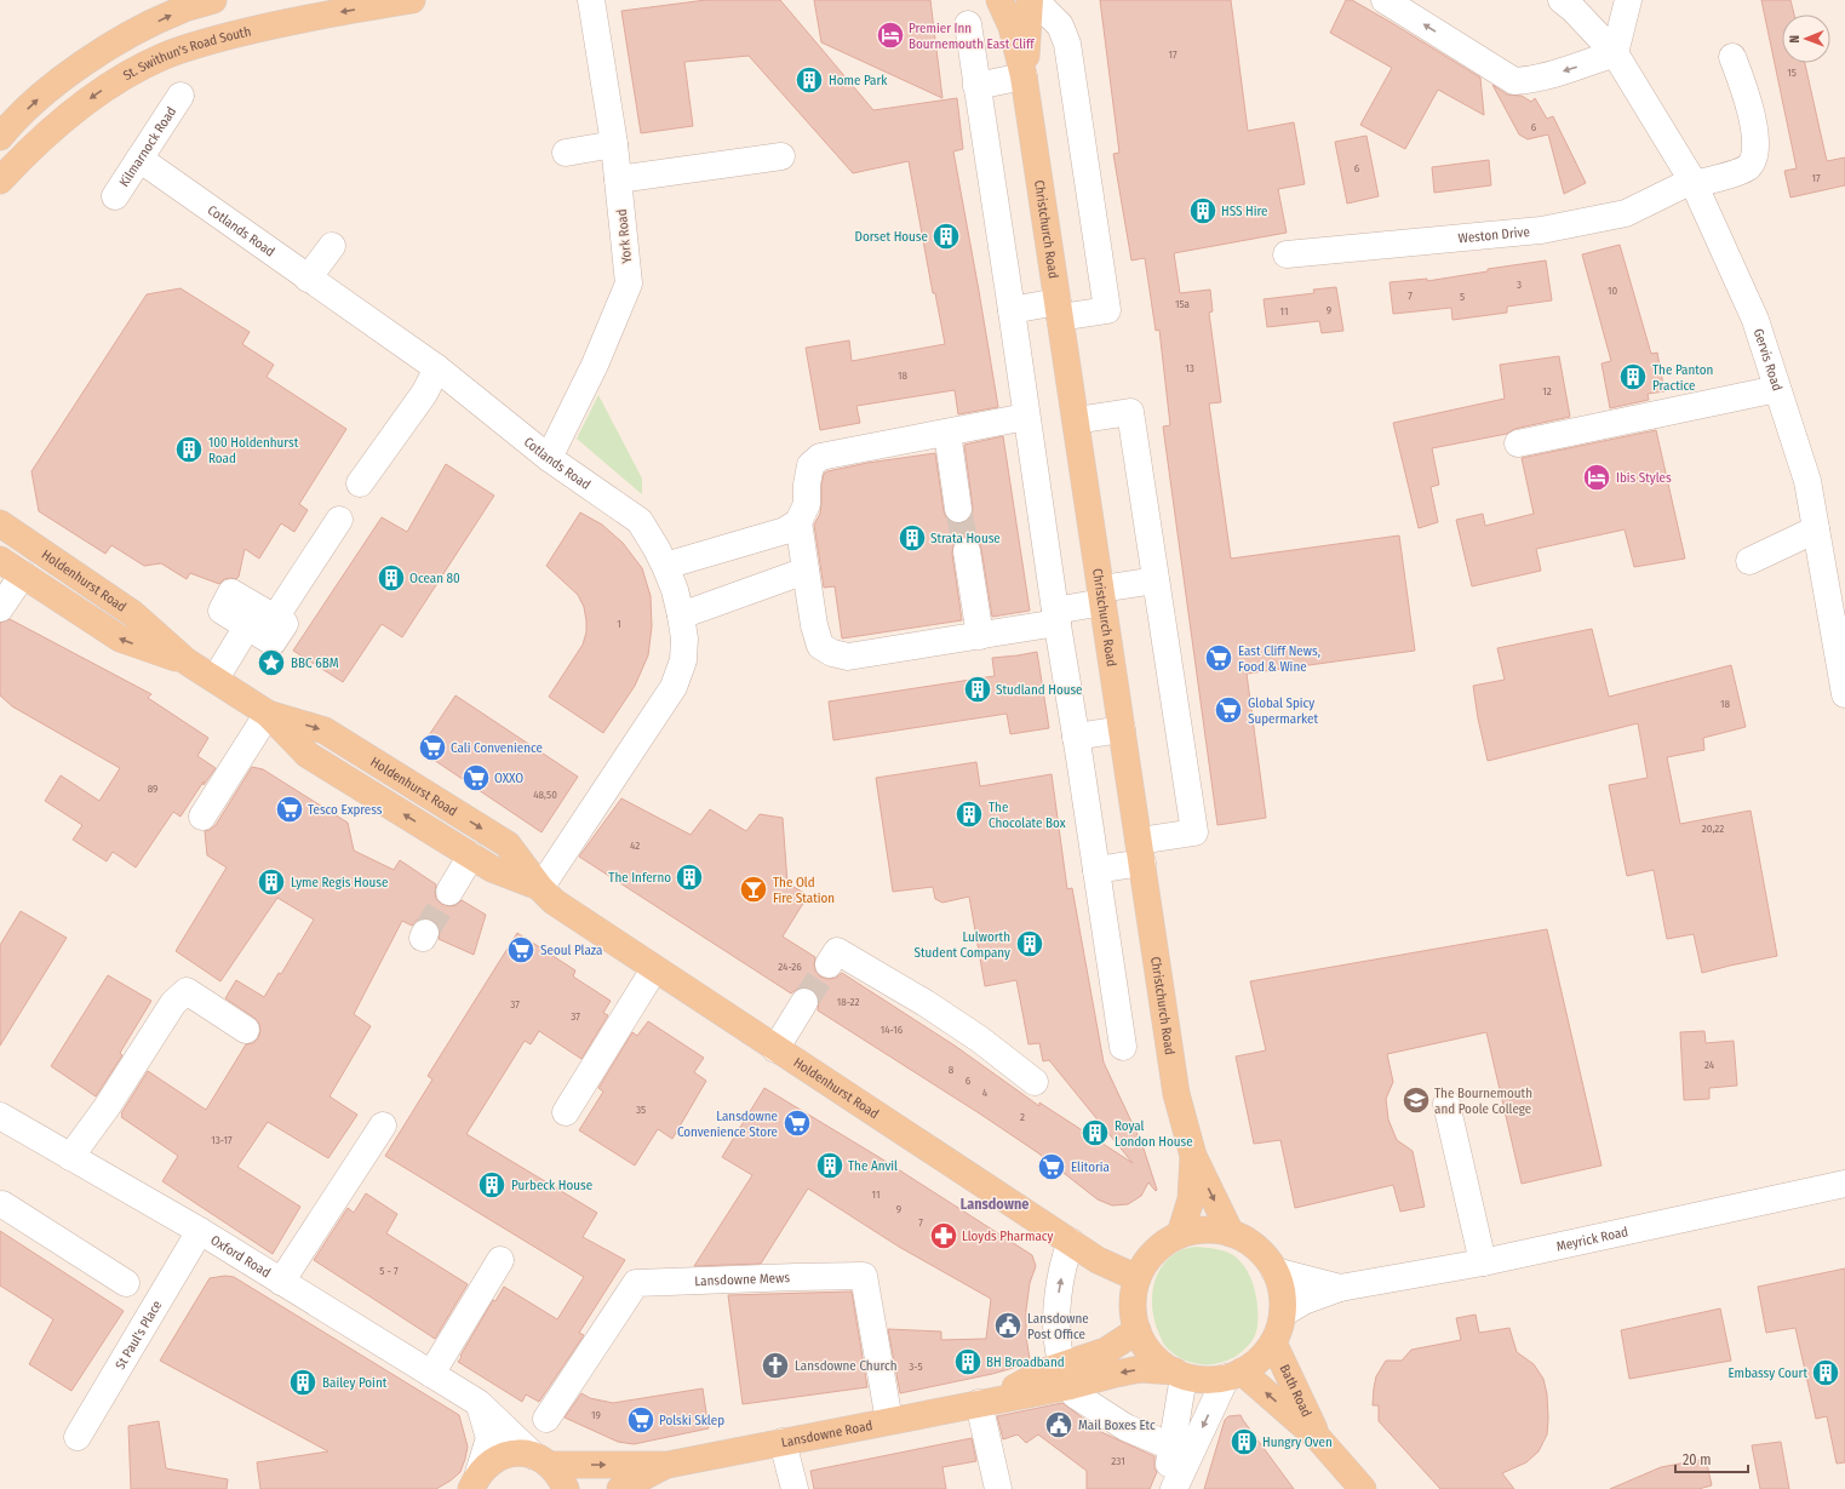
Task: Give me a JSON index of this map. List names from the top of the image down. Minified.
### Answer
{"streets":{"main road":["St. Swithun's Road South","Christchurch Road","Holdenhurst Road","Bath Road","Lansdowne Road"],"street":["Kilmarnock Road","Cotlands Road","Weston Drive","York Road","Gervis Road","Meyrick Road","Oxford Road","Lansdowne Mews","St Paul's Place"]},"crossings":[["Kilmarnock Road","Cotlands Road"],["Christchurch Road","Holdenhurst Road"],["Christchurch Road","Meyrick Road"],["Christchurch Road","Bath Road"],["Christchurch Road","Lansdowne Road"],["Cotlands Road","York Road"],["Cotlands Road","Holdenhurst Road"],["Weston Drive","Gervis Road"],["Holdenhurst Road","Meyrick Road"],["Holdenhurst Road","Bath Road"],["Holdenhurst Road","Lansdowne Road"],["Meyrick Road","Bath Road"],["Meyrick Road","Lansdowne Road"],["Oxford Road","St Paul's Place"],["Oxford Road","Lansdowne Road"],["Lansdowne Mews","Lansdowne Road"],["Bath Road","Lansdowne Road"]],"one_way":["Bath Road"],"districts":["Lansdowne"],"places":{"hotel":["Premier Inn Bournemouth East Cliff","Ibis Styles"],"building":["Home Park","HSS Hire","Dorset House","The Panton Practice","100 Holdenhurst Road","Strata House","Ocean 80","Studland House","The Chocolate Box","The Inferno","Lyme Regis House","Lulworth Student Company","Royal London House","The Anvil","Purbeck House","BH Broadband","Embassy Court","Bailey Point","Hungry Oven"],"supermarket":["East Cliff News, Food & Wine","Global Spicy Supermarket","Cali Convenience","OXXO","Tesco Express","Seoul Plaza","Lansdowne Convenience Store","Elitoria","Polski Sklep"],"place":["BBC 6BM"],"bar":["The Old Fire Station"],"school or university":["The Bournemouth and Poole College"],"pharmacy":["Lloyds Pharmacy"],"public building":["Lansdowne Post Office","Mail Boxes Etc"],"church":["Lansdowne Church"]},"house_numbers":["17","15","6","6","17","3","10","7","5","15a","9","11","13","18","12","1","18","89","48,50","20,22","42","24-26","18-22","37","37","14-16","24","8","6","4","35","2","13-17","11","9","7","5 - 7","3-5","19","231"],"scale_bar":"20 m","north":"left"}
